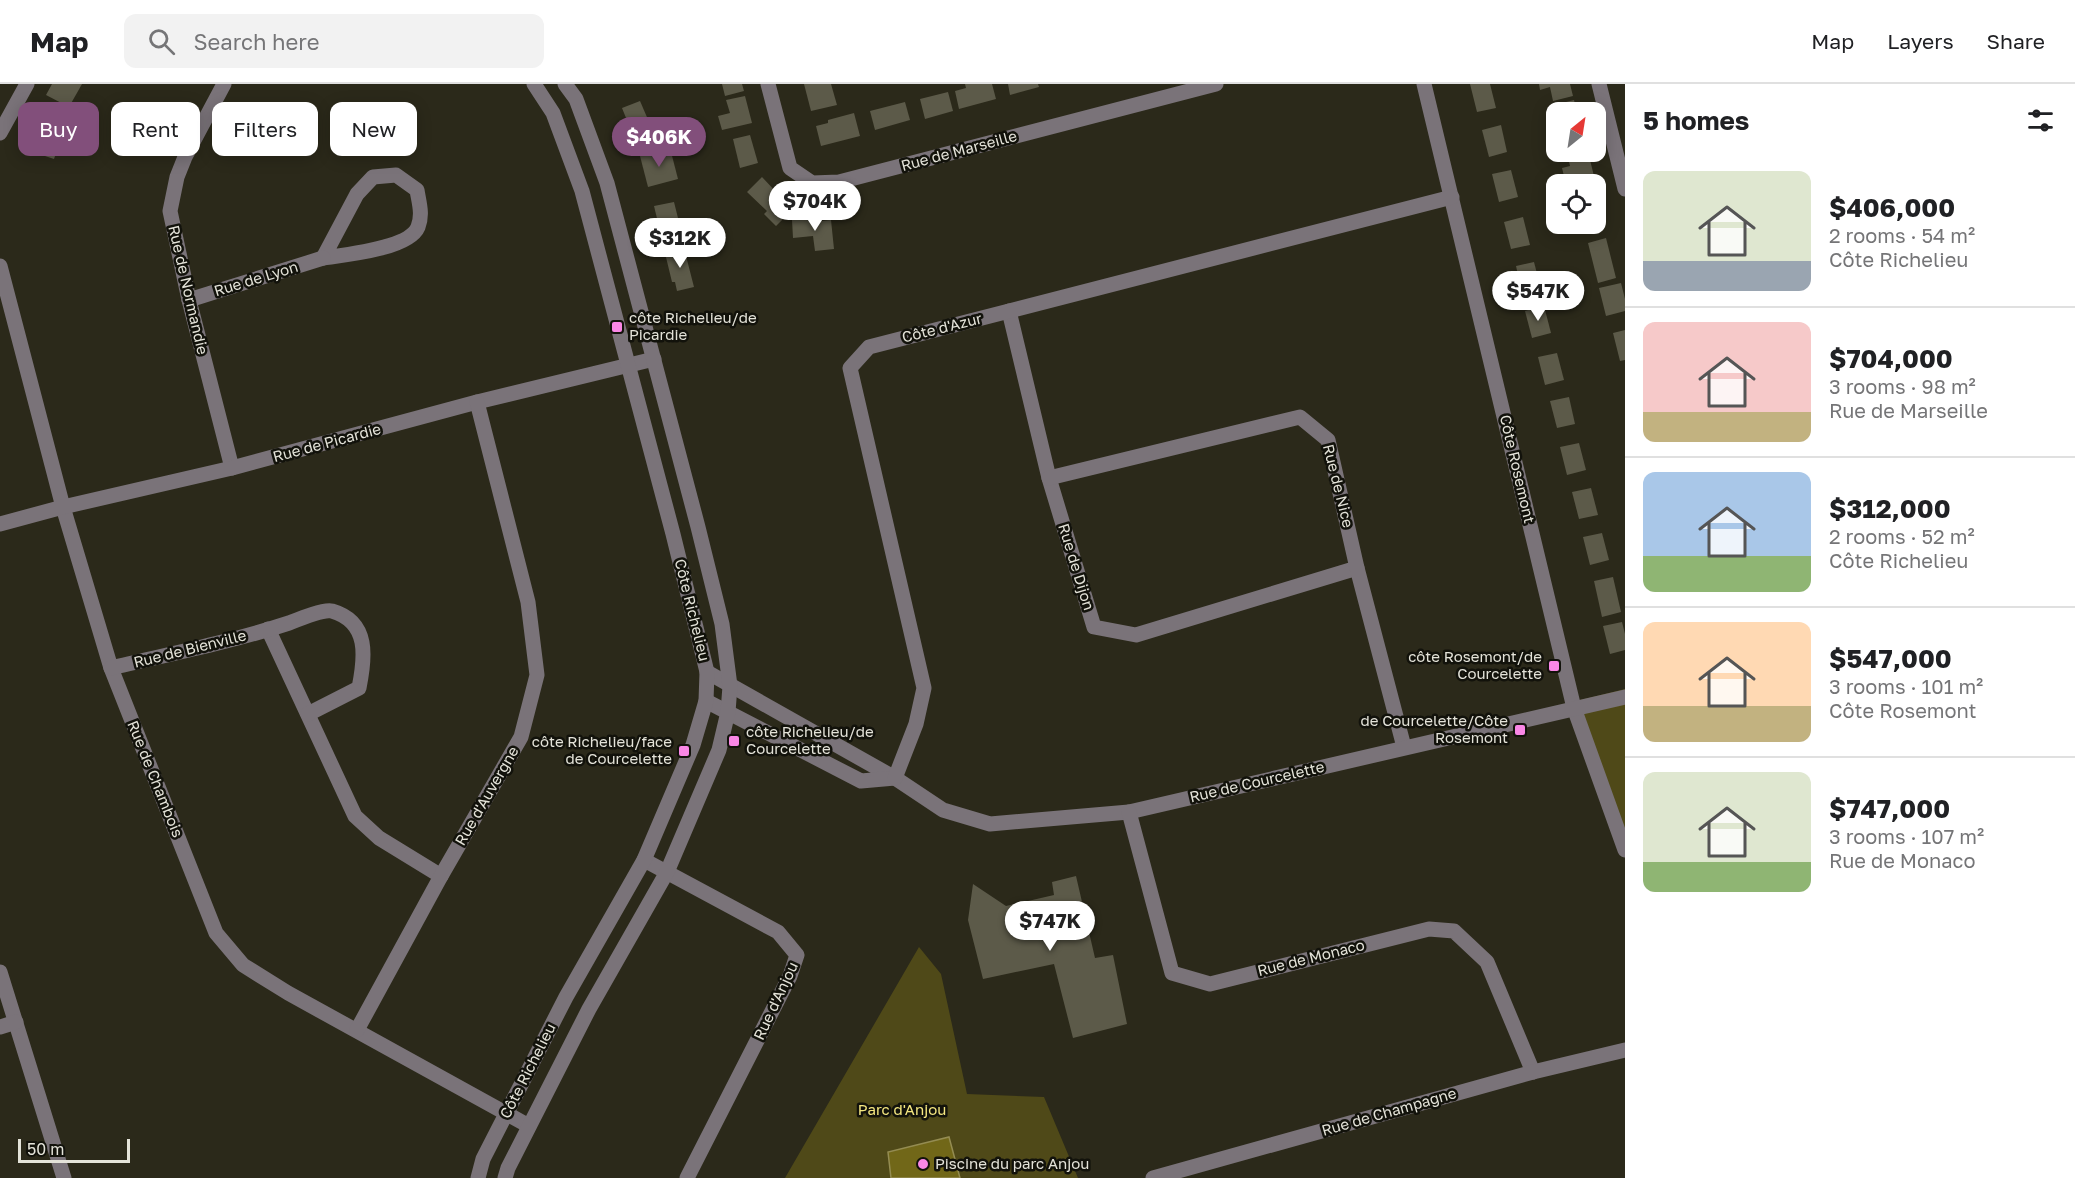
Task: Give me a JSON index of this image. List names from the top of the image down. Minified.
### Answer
{"streets":{"street":["Rue de Marseille","Rue de Lyon","Rue de Normandie","Côte d'Azur","Rue de Picardie","Côte Rosemont","Rue de Nice","Rue de Dijon","Côte Richelieu","Rue de Bienville","Rue de Chambois","Rue de Courcelette","Rue d'Auvergne","Rue de Monaco","Rue d'Anjou","Rue de Champagne"]},"crossings":[["Rue de Lyon","Rue de Normandie"],["Rue de Normandie","Rue de Picardie"],["Côte d'Azur","Côte Rosemont"],["Côte d'Azur","Rue de Dijon"],["Côte d'Azur","Rue de Courcelette"],["Rue de Picardie","Côte Richelieu"],["Rue de Picardie","Rue de Chambois"],["Rue de Picardie","Rue d'Auvergne"],["Côte Rosemont","Rue de Courcelette"],["Rue de Nice","Rue de Dijon"],["Rue de Nice","Rue de Courcelette"],["Côte Richelieu","Rue de Chambois"],["Côte Richelieu","Rue de Courcelette"],["Côte Richelieu","Rue d'Anjou"],["Rue de Bienville","Rue de Chambois"],["Rue de Chambois","Rue d'Auvergne"],["Rue de Courcelette","Rue de Monaco"],["Rue de Monaco","Rue de Champagne"]],"parks":["Parc d'Anjou"],"places":{"transit":["côte Richelieu/de Picardie","côte Rosemont/de Courcelette","de Courcelette/Côte Rosemont","côte Richelieu/de Courcelette","côte Richelieu/face de Courcelette"],"other":["Piscine du parc Anjou"]},"scale_bar":"50 m","north":"top right","page":{"header":"Map","search":"Search here","nav":["Map","Layers","Share"],"heading":"5 homes","chip":["Buy","Rent","Filters","New"],"price":["$406K","$704K","$312K","$547K","$747K"],"list":[{"name":"$406,000","note":"2 rooms · 54 m² · Côte Richelieu"},{"name":"$704,000","note":"3 rooms · 98 m² · Rue de Marseille"},{"name":"$312,000","note":"2 rooms · 52 m² · Côte Richelieu"},{"name":"$547,000","note":"3 rooms · 101 m² · Côte Rosemont"},{"name":"$747,000","note":"3 rooms · 107 m² · Rue de Monaco"}],"scale":"50 m"}}
